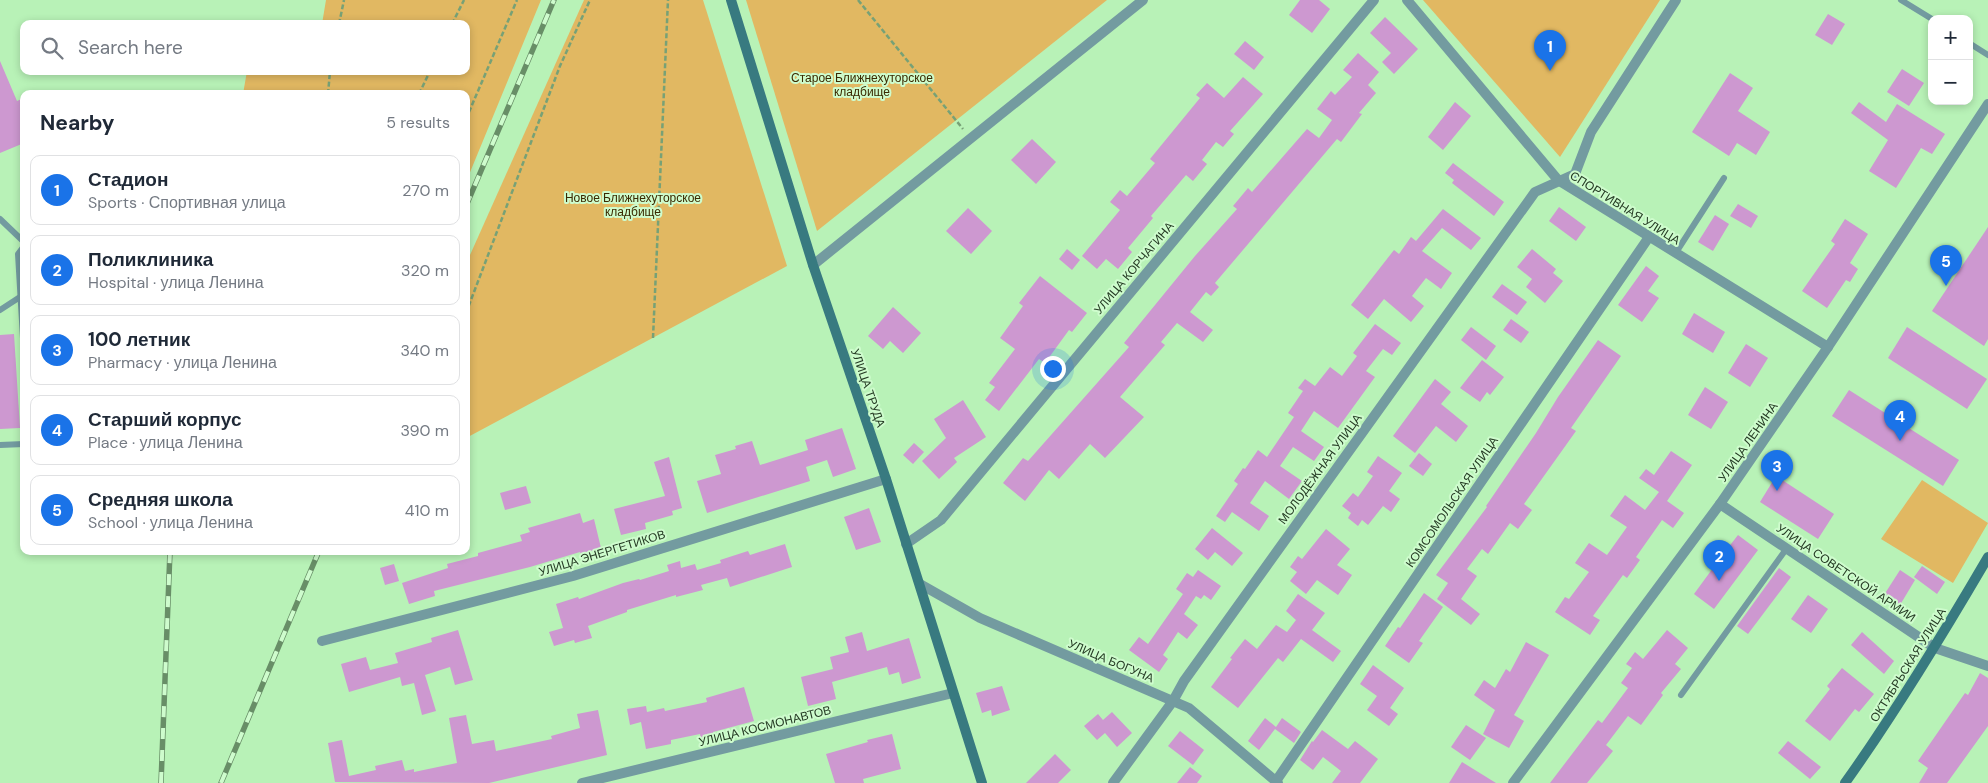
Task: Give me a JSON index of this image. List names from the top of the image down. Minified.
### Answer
{"streets":{"street":["СПОРТИВНАЯ УЛИЦА","УЛИЦА КОРЧАГИНА","УЛИЦА ТРУДА","УЛИЦА ЛЕНИНА","МОЛОДЁЖНАЯ УЛИЦА","КОМСОМОЛЬСКАЯ УЛИЦА","УЛИЦА ЭНЕРГЕТИКОВ","УЛИЦА СОВЕТСКОЙ АРМИИ","УЛИЦА БОГУНА","ОКТЯБРЬСКАЯ УЛИЦА","УЛИЦА КОСМОНАВТОВ"]},"crossings":[["СПОРТИВНАЯ УЛИЦА","УЛИЦА ЛЕНИНА"],["СПОРТИВНАЯ УЛИЦА","МОЛОДЁЖНАЯ УЛИЦА"],["СПОРТИВНАЯ УЛИЦА","КОМСОМОЛЬСКАЯ УЛИЦА"],["УЛИЦА КОРЧАГИНА","УЛИЦА ТРУДА"],["УЛИЦА ТРУДА","УЛИЦА ЭНЕРГЕТИКОВ"],["УЛИЦА ТРУДА","УЛИЦА БОГУНА"],["УЛИЦА ТРУДА","УЛИЦА КОСМОНАВТОВ"],["УЛИЦА ЛЕНИНА","УЛИЦА СОВЕТСКОЙ АРМИИ"],["МОЛОДЁЖНАЯ УЛИЦА","УЛИЦА БОГУНА"],["КОМСОМОЛЬСКАЯ УЛИЦА","УЛИЦА БОГУНА"],["УЛИЦА СОВЕТСКОЙ АРМИИ","ОКТЯБРЬСКАЯ УЛИЦА"]],"parks":["Старое Ближнехуторское кладбище","Новое Ближнехуторское кладбище"],"page":{"map_buttons":["+","−"],"search":"Search here","pins":["1","5","4","3","2"],"heading":["Nearby","5 results"],"list":[{"mark":"1","name":"Стадион","note":"Sports · Спортивная улица","value":"270 m"},{"mark":"2","name":"Поликлиника","note":"Hospital · улица Ленина","value":"320 m"},{"mark":"3","name":"100 летник","note":"Pharmacy · улица Ленина","value":"340 m"},{"mark":"4","name":"Старший корпус","note":"Place · улица Ленина","value":"390 m"},{"mark":"5","name":"Средняя школа","note":"School · улица Ленина","value":"410 m"}]}}
